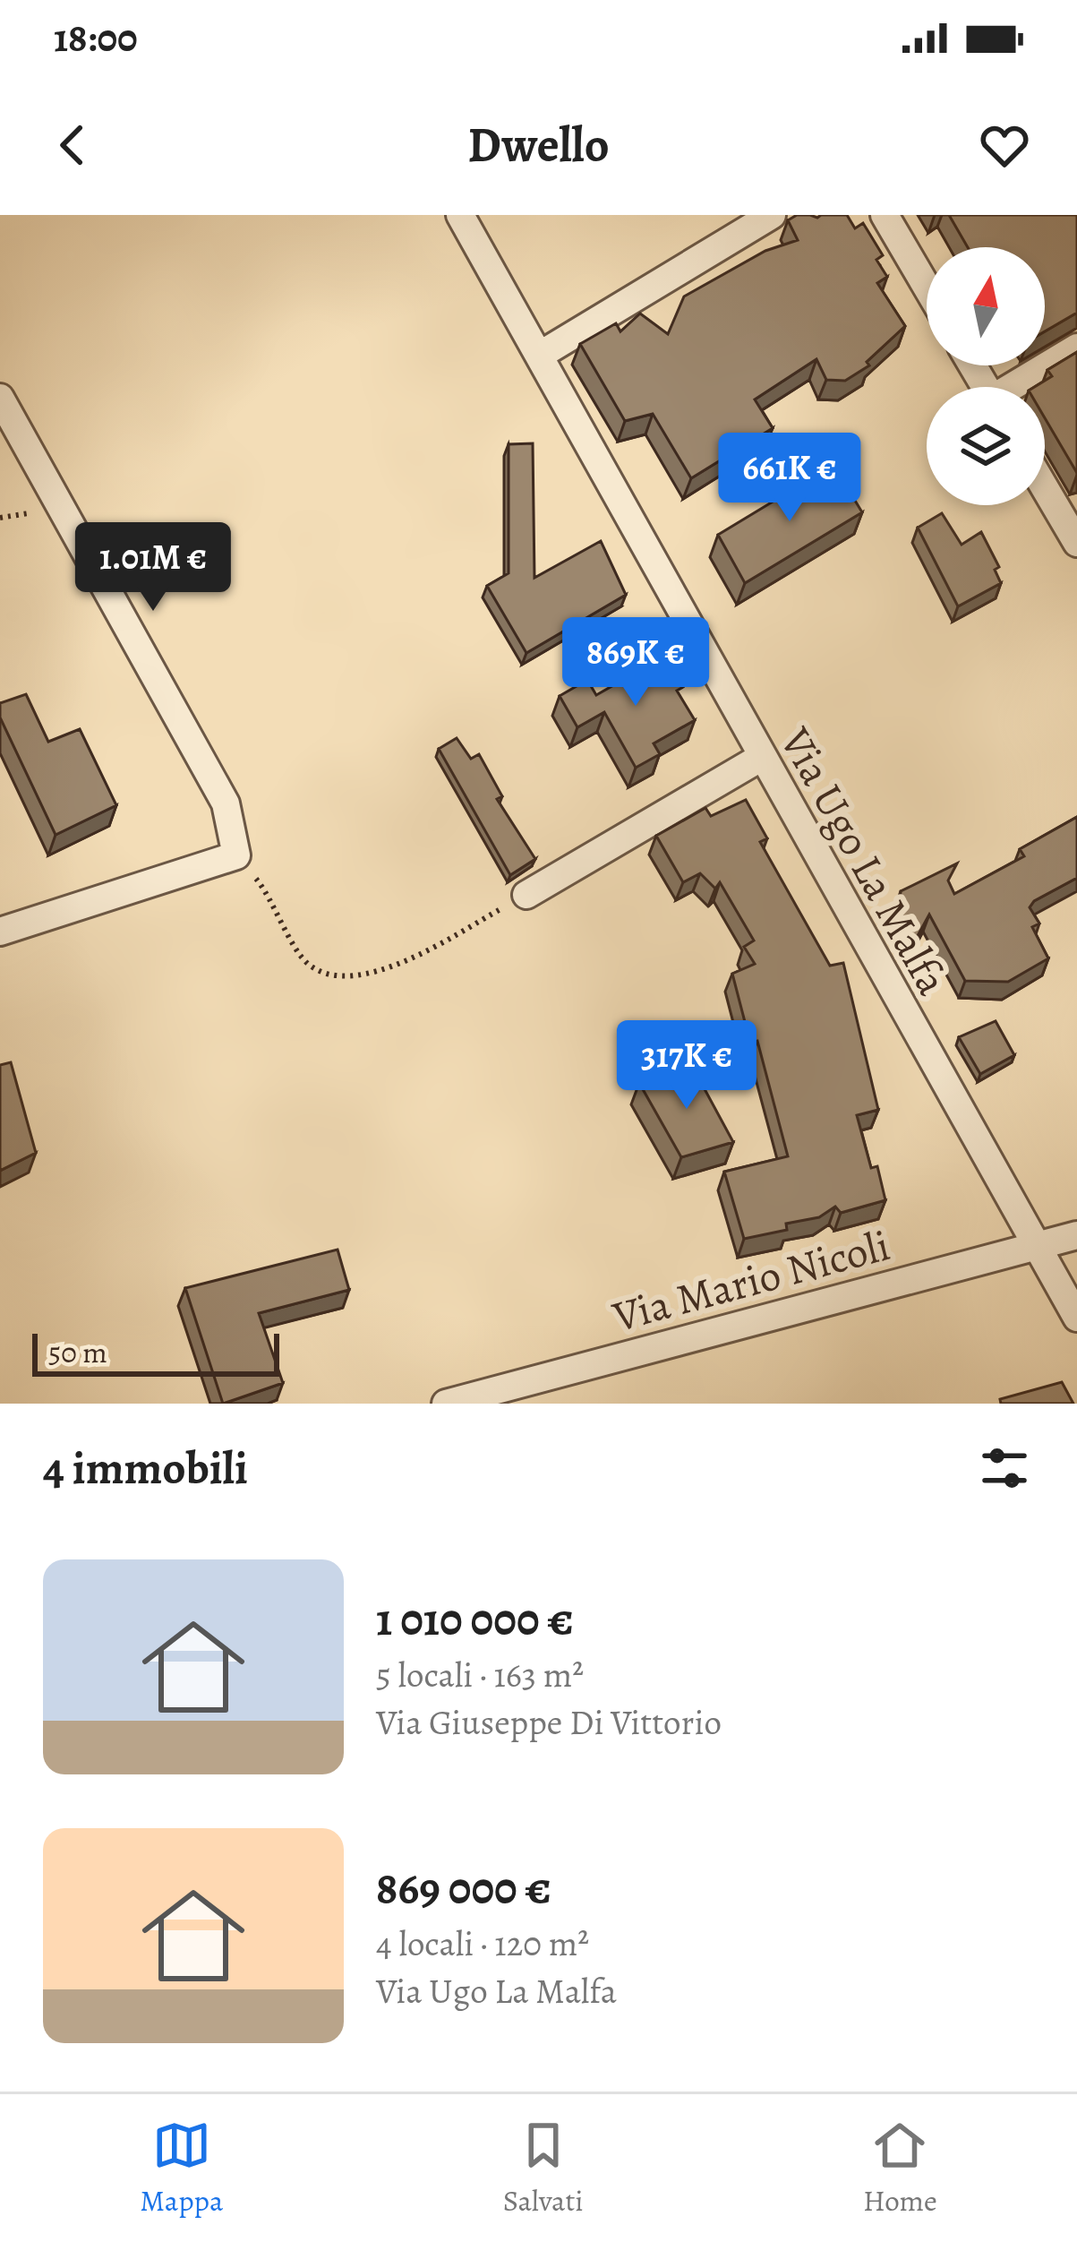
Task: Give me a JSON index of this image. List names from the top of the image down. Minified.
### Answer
{"streets":{"street":["Via Ugo La Malfa","Via Mario Nicoli"]},"crossings":[["Via Ugo La Malfa","Via Mario Nicoli"]],"scale_bar":"50 m","north":"top","page":{"status":"18:00","header":"Dwello","price":["661K €","1.01M €","869K €","317K €"],"scale":"50 m","heading":"4 immobili","list":[{"name":"1 010 000 €","note":"5 locali · 163 m² · Via Giuseppe Di Vittorio"},{"name":"869 000 €","note":"4 locali · 120 m² · Via Ugo La Malfa"}],"tabs":["Mappa","Salvati","Home"]}}
